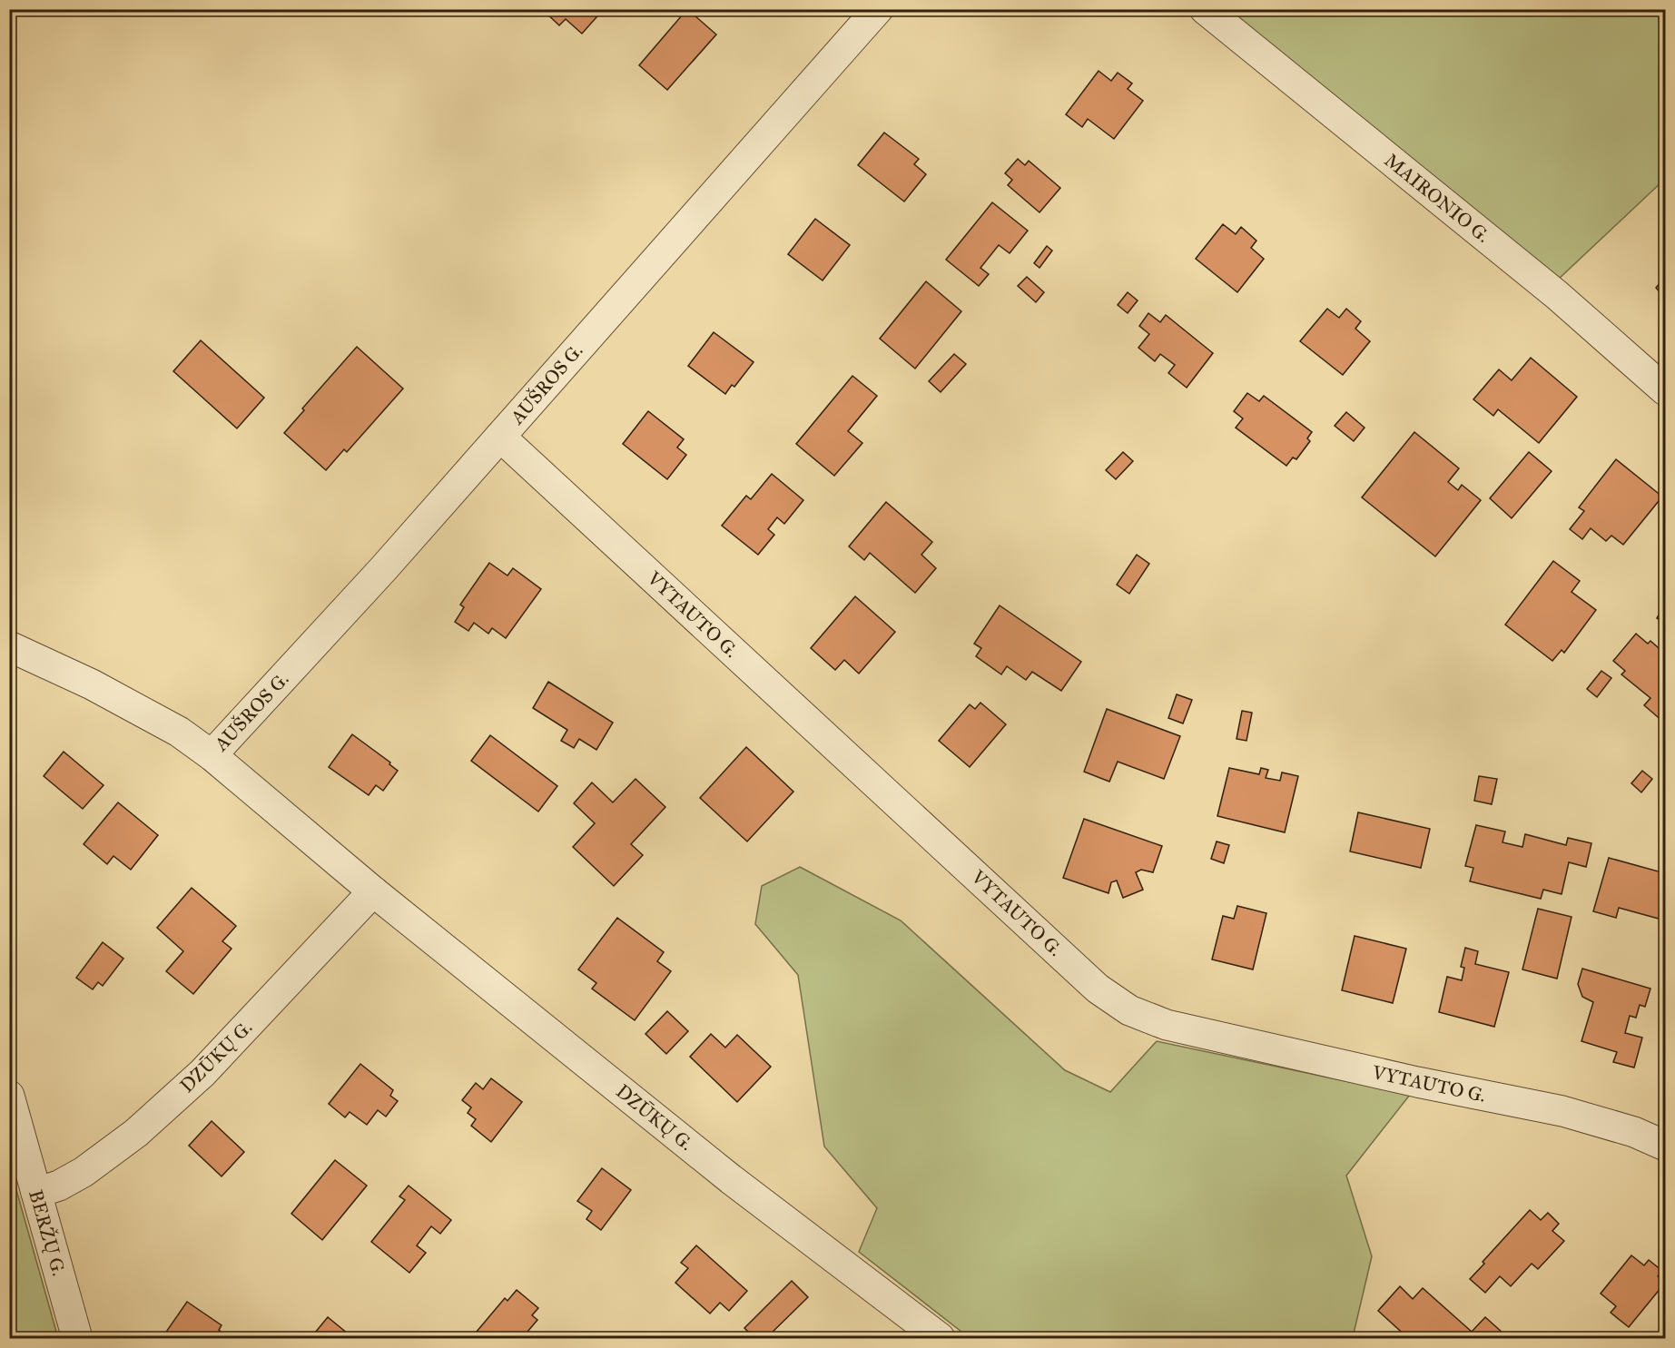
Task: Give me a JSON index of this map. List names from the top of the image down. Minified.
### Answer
{"streets":{"street":["MAIRONIO G.","AUŠROS G.","VYTAUTO G.","DZŪKŲ G.","BERŽŲ G."]},"crossings":[["AUŠROS G.","VYTAUTO G."],["AUŠROS G.","DZŪKŲ G."],["DZŪKŲ G.","BERŽŲ G."]]}
